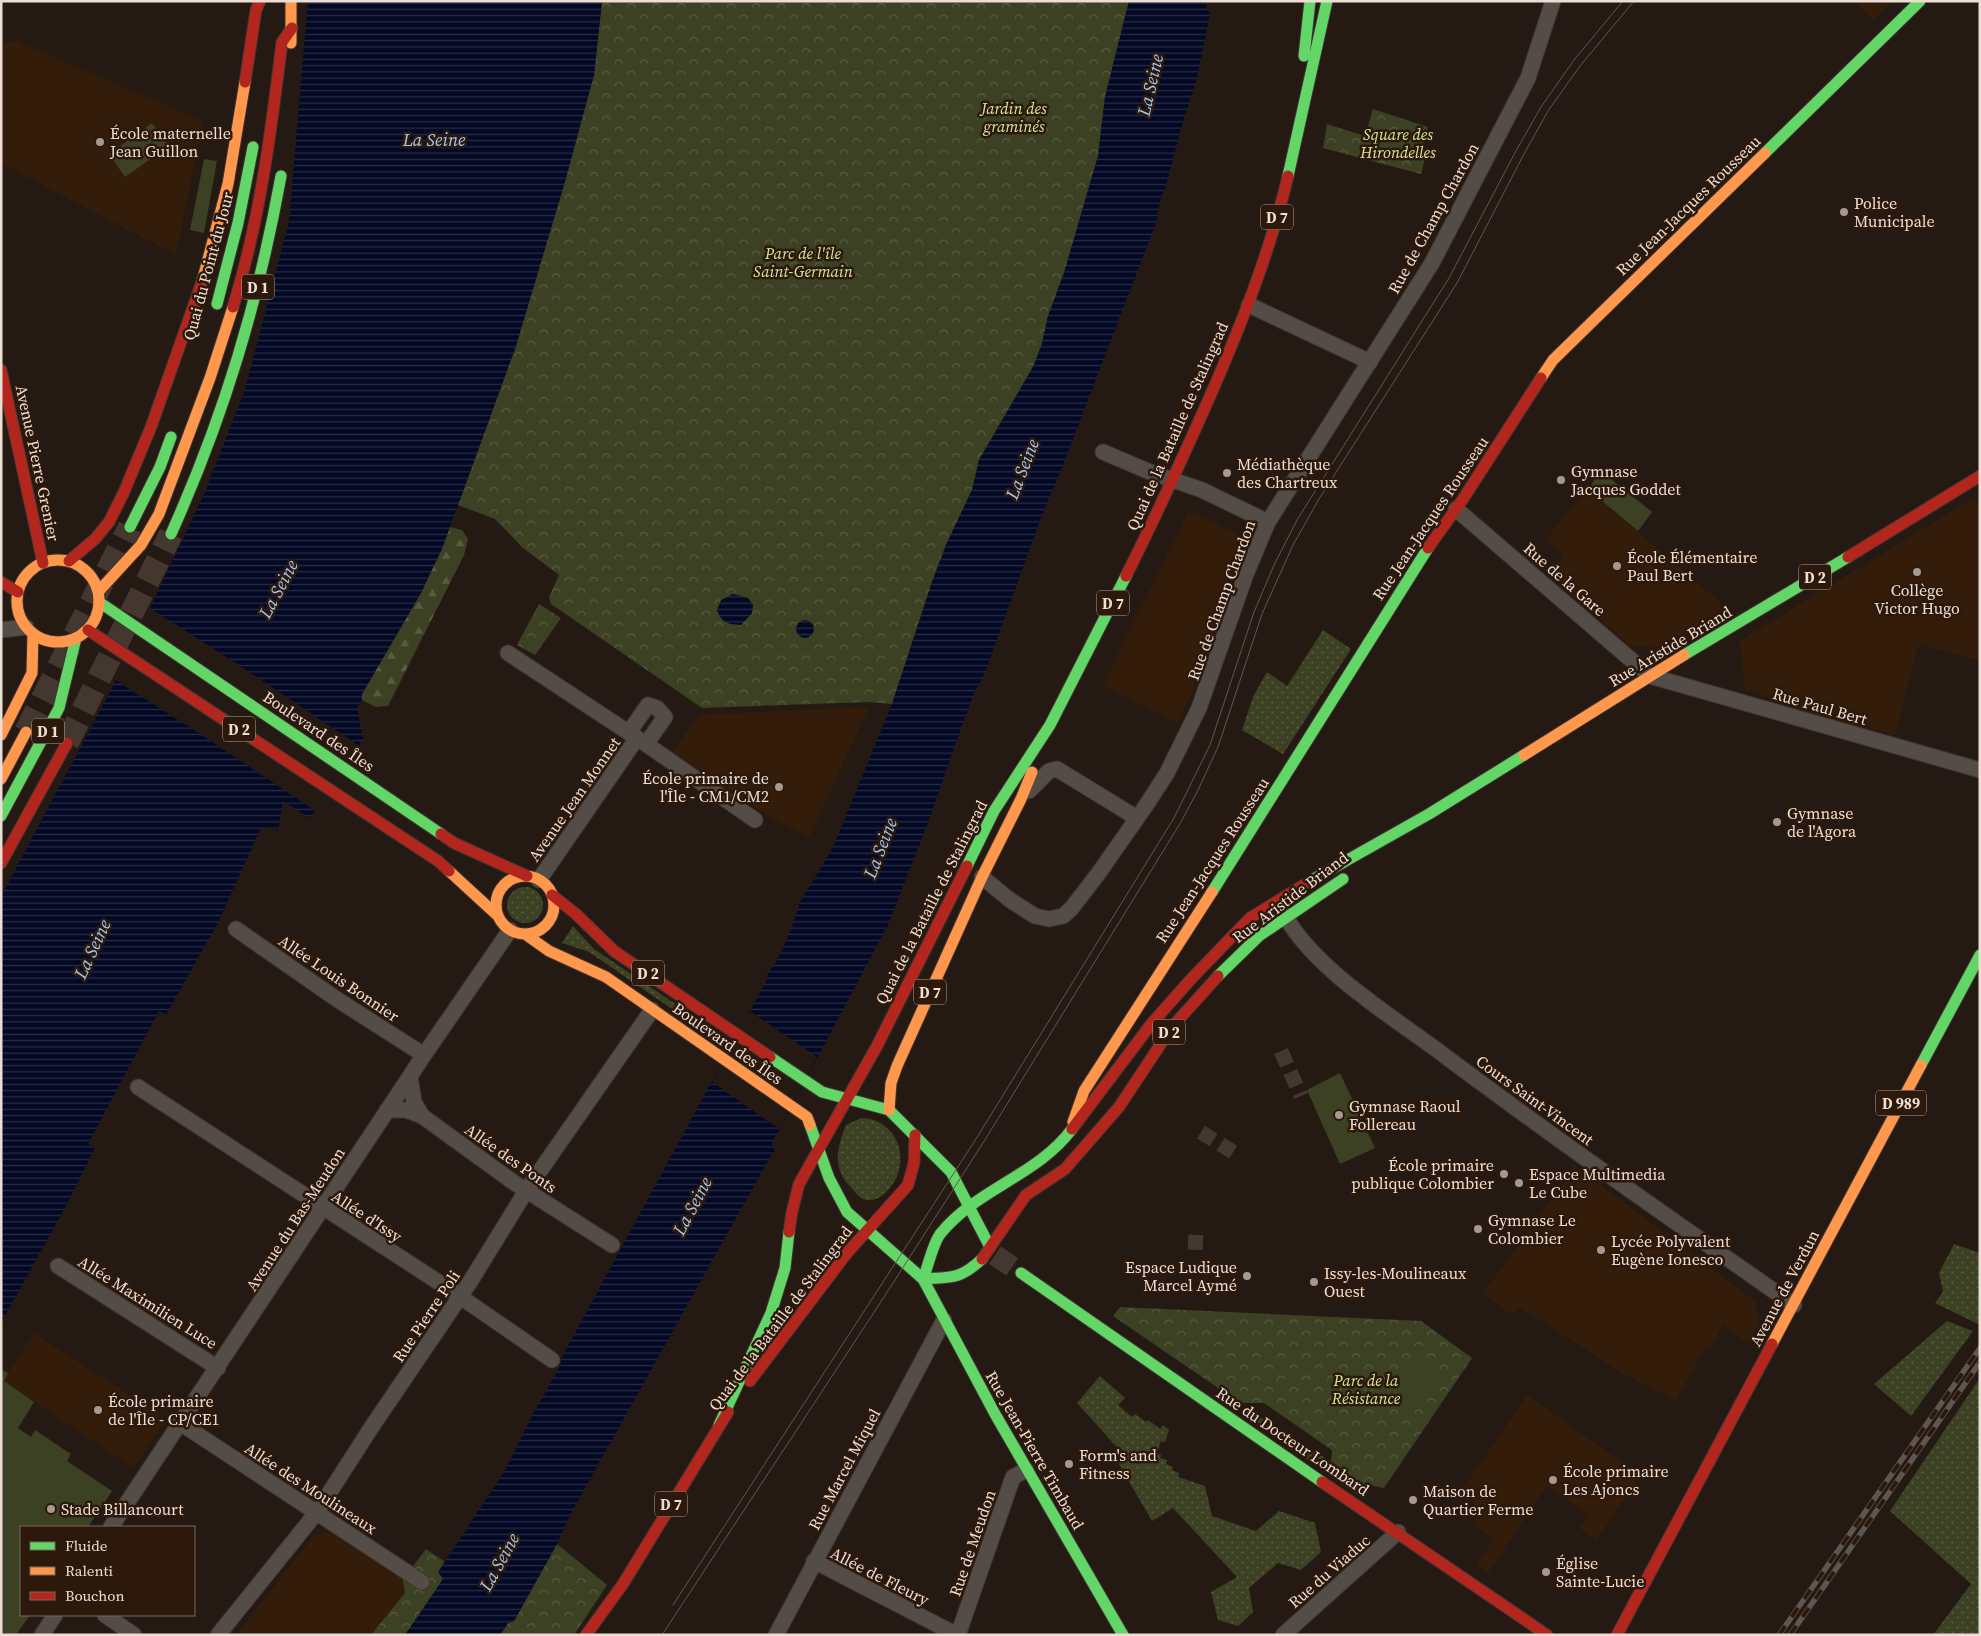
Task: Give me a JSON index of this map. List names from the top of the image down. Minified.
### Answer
{"streets":{"main road":["Rue Jean-Jacques Rousseau","D 7","Quai du Point du Jour","D 1","Quai de la Bataille de Stalingrad","Avenue Pierre Grenier","D 2","Rue Aristide Briand","Boulevard des Îles","D 989","Avenue de Verdun","Rue du Docteur Lombard","Rue Jean-Pierre Timbaud"],"street":["Rue de Champ Chardon","Rue de la Gare","Rue Paul Bert","Avenue Jean Monnet","Allée Louis Bonnier","Cours Saint-Vincent","Allée des Ponts","Allée d'Issy","Avenue du Bas-Meudon","Allée Maximilien Luce","Rue Pierre Poli","Rue Marcel Miquel","Allée des Moulineaux","Rue de Meudon","Rue du Viaduc","Allée de Fleury"]},"crossings":[["Rue Jean-Jacques Rousseau","Rue de la Gare"],["Rue Jean-Jacques Rousseau","Rue Aristide Briand"],["Rue de Champ Chardon","Quai de la Bataille de Stalingrad"],["D 1","Avenue Pierre Grenier"],["D 1","D 2"],["D 1","Boulevard des Îles"],["Quai de la Bataille de Stalingrad","Boulevard des Îles"],["Avenue Pierre Grenier","D 2"],["Avenue Pierre Grenier","Boulevard des Îles"],["D 2","Boulevard des Îles"],["D 2","Avenue Jean Monnet"],["D 2","Avenue du Bas-Meudon"],["Rue de la Gare","Rue Aristide Briand"],["Rue de la Gare","Rue Paul Bert"],["Rue Aristide Briand","Rue Paul Bert"],["Rue Aristide Briand","Cours Saint-Vincent"],["Rue Aristide Briand","Rue Jean-Pierre Timbaud"],["Boulevard des Îles","Avenue Jean Monnet"],["Boulevard des Îles","Avenue du Bas-Meudon"],["Boulevard des Îles","Rue Pierre Poli"],["Avenue Jean Monnet","Avenue du Bas-Meudon"],["Allée Louis Bonnier","Avenue du Bas-Meudon"],["Cours Saint-Vincent","Avenue de Verdun"],["Allée des Ponts","Avenue du Bas-Meudon"],["Allée des Ponts","Rue Pierre Poli"],["Allée d'Issy","Avenue du Bas-Meudon"],["Allée d'Issy","Rue Pierre Poli"],["Avenue du Bas-Meudon","Allée Maximilien Luce"],["Avenue du Bas-Meudon","Allée des Moulineaux"],["Rue Pierre Poli","Allée des Moulineaux"],["Rue du Docteur Lombard","Rue du Viaduc"],["Rue Jean-Pierre Timbaud","Rue Marcel Miquel"],["Rue Jean-Pierre Timbaud","Rue de Meudon"],["Rue Marcel Miquel","Allée de Fleury"],["Rue de Meudon","Allée de Fleury"]],"water":["La Seine"],"parks":["Jardin des graminés","Square des Hirondelles","Parc de l'île Saint-Germain","Parc de la Résistance"],"places":["École maternelle Jean Guillon","Police Municipale","Médiathèque des Chartreux","Gymnase Jacques Goddet","École Élémentaire Paul Bert","Collège Victor Hugo","École primaire de l'Île - CM1/CM2","Gymnase de l'Agora","Gymnase Raoul Follereau","École primaire publique Colombier","Espace Multimedia Le Cube","Gymnase Le Colombier","Lycée Polyvalent Eugène Ionesco","Espace Ludique Marcel Aymé","Issy-les-Moulineaux Ouest","École primaire de l'Île - CP/CE1","Form's and Fitness","École primaire Les Ajoncs","Maison de Quartier Ferme","Stade Billancourt","Église Sainte-Lucie"],"legend":["Fluide","Ralenti","Bouchon"]}
